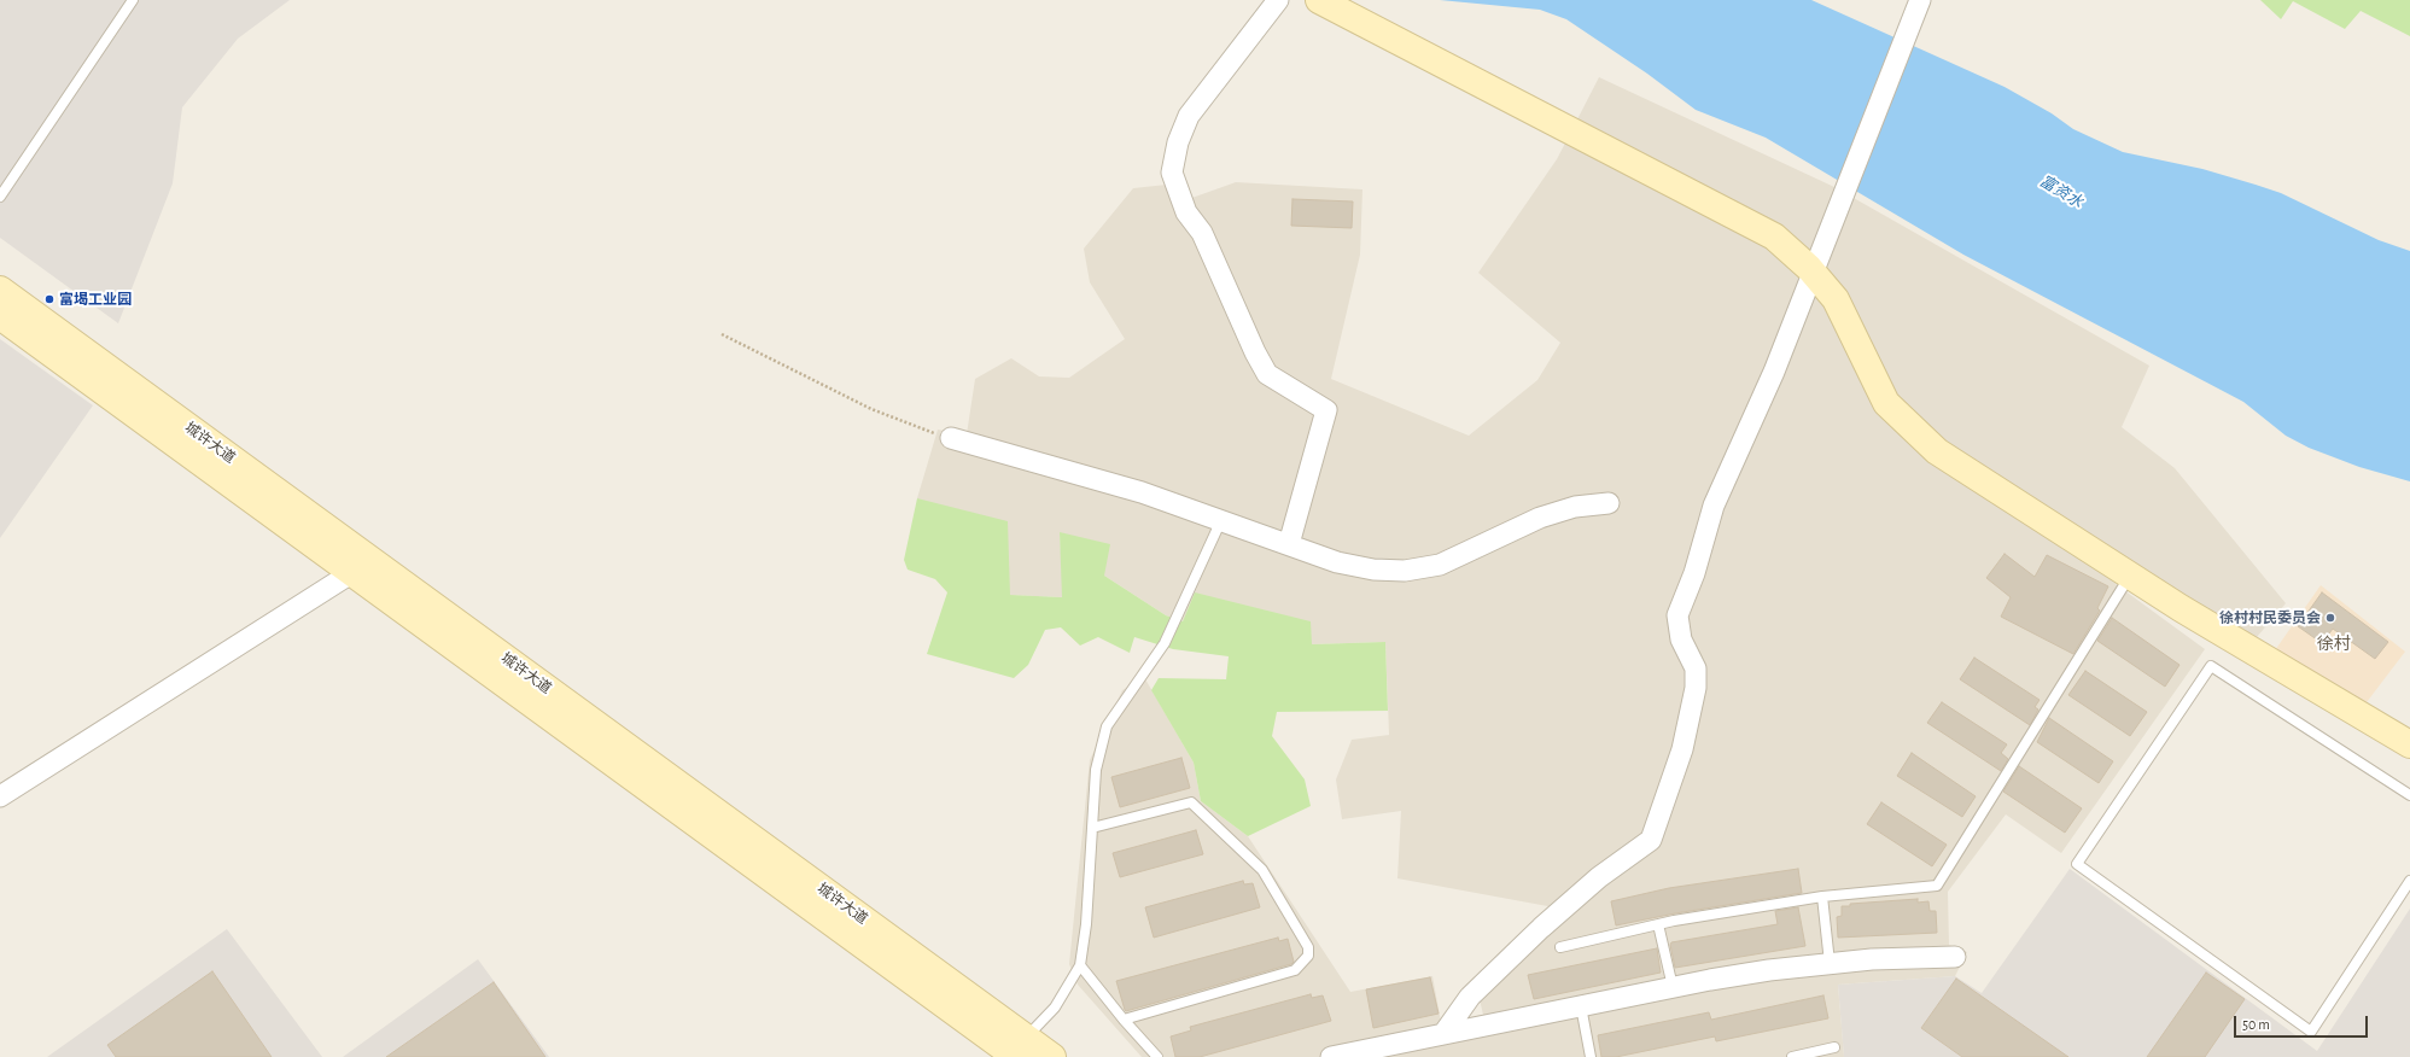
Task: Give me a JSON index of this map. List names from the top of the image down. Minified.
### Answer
{"streets":{"main road":["城许大道"]},"districts":["徐村"],"water":["富资水"],"places":["富堨工业园","徐村村民委员会"],"scale_bar":"50 m"}
